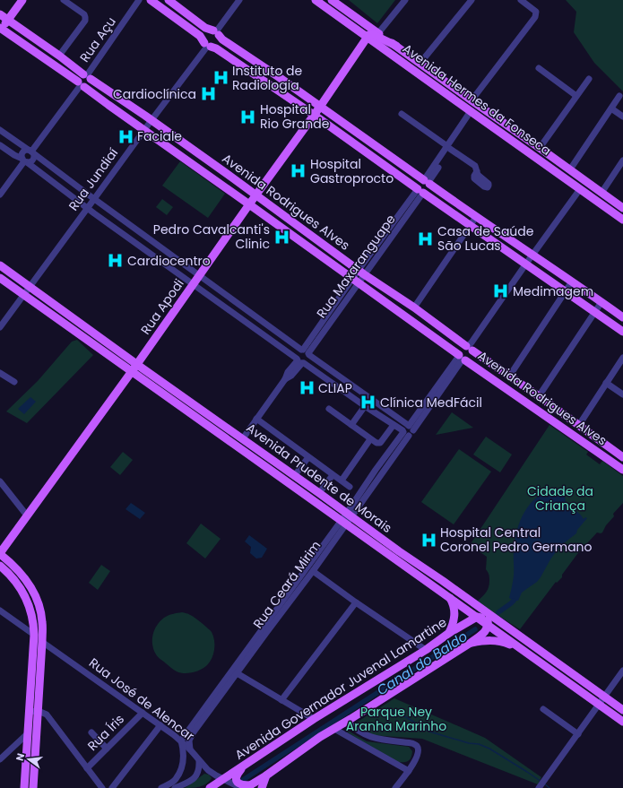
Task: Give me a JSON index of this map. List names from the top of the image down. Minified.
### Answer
{"streets":{"main road":["Avenida Hermes da Fonseca","Avenida Rodrigues Alves","Rua Apodi","Avenida Prudente de Morais","Avenida Governador Juvenal Lamartine"],"street":["Rua Açu","Rua Jundiaí","Rua Maxaranguape","Rua Ceará Mirim","Rua José de Alencar","Rua Íris"]},"crossings":[["Rua Açu","Avenida Rodrigues Alves"],["Avenida Hermes da Fonseca","Rua Apodi"],["Rua Jundiaí","Avenida Rodrigues Alves"],["Rua Jundiaí","Avenida Prudente de Morais"],["Avenida Rodrigues Alves","Rua Maxaranguape"],["Avenida Rodrigues Alves","Rua Apodi"],["Avenida Rodrigues Alves","Rua Ceará Mirim"],["Rua Apodi","Avenida Prudente de Morais"],["Avenida Prudente de Morais","Rua Ceará Mirim"],["Avenida Prudente de Morais","Avenida Governador Juvenal Lamartine"],["Rua Ceará Mirim","Rua José de Alencar"],["Avenida Governador Juvenal Lamartine","Rua José de Alencar"],["Rua José de Alencar","Rua Íris"]],"water":["Canal do Baldo"],"parks":["Cidade da Criança","Parque Ney Aranha Marinho"],"places":{"hospital":["Instituto de Radiologia","Cardioclínica","Hospital Rio Grande","Faciale","Hospital Gastroprocto","Pedro Cavalcanti's Clinic","Casa de Saúde São Lucas","Cardiocentro","Medimagem","CLIAP","Clínica MedFácil","Hospital Central Coronel Pedro Germano"]},"north":"left"}
